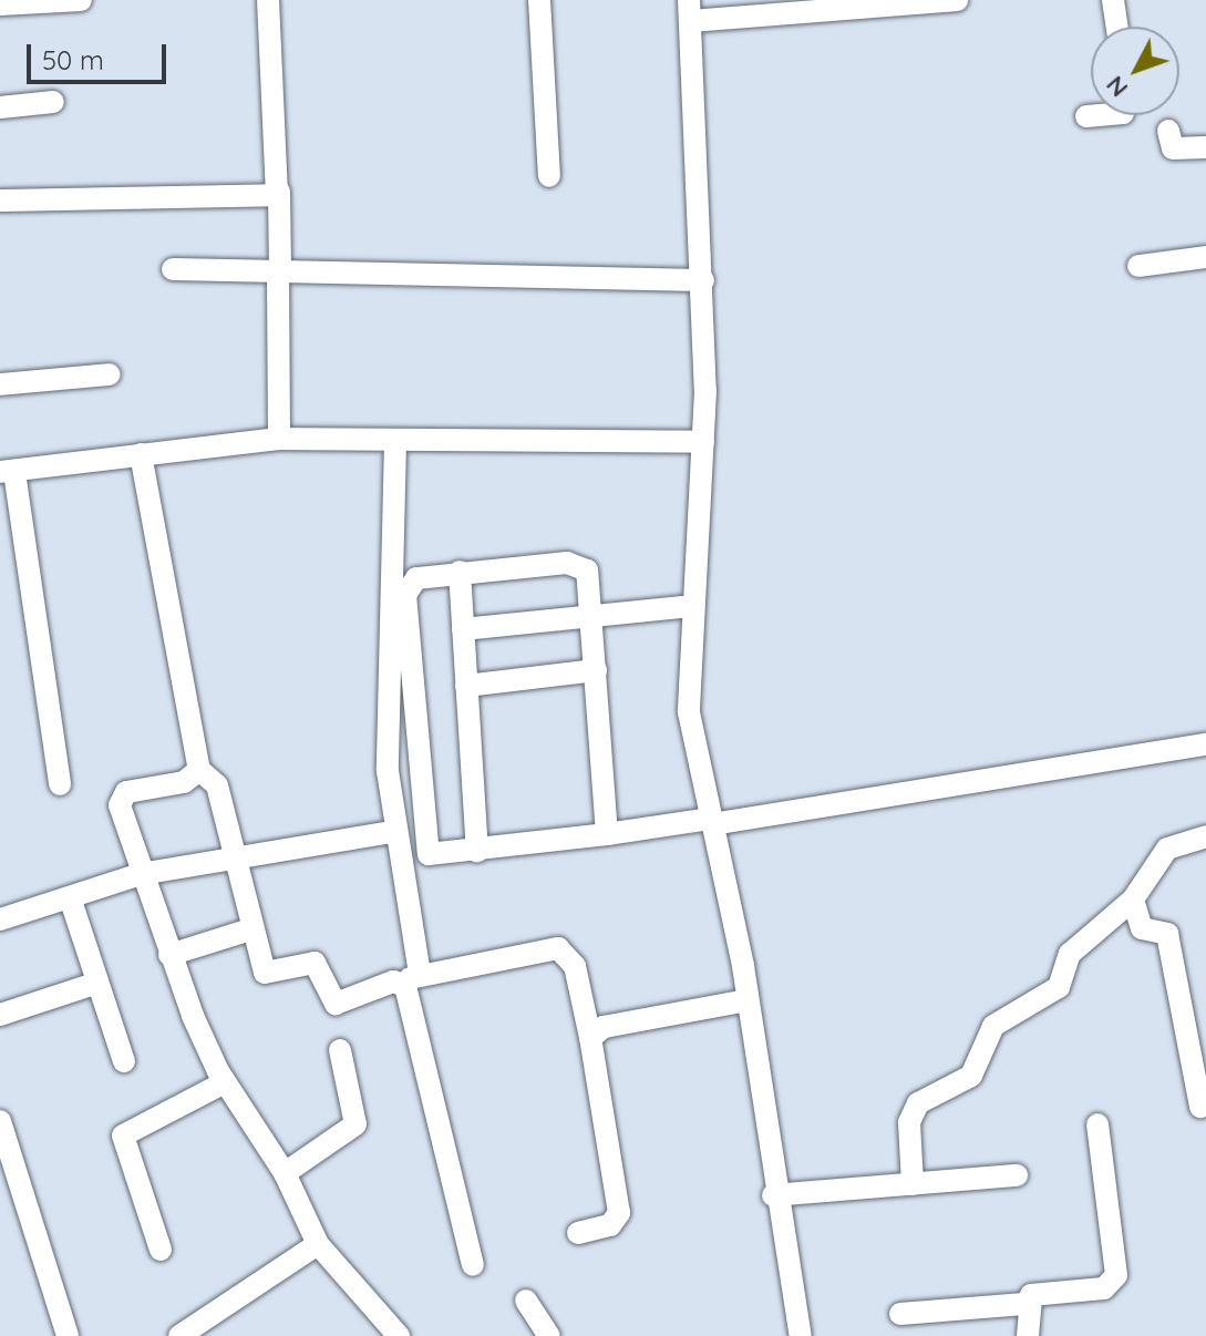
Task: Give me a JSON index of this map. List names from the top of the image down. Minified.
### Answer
{"scale_bar":"50 m","north":"bottom left"}
